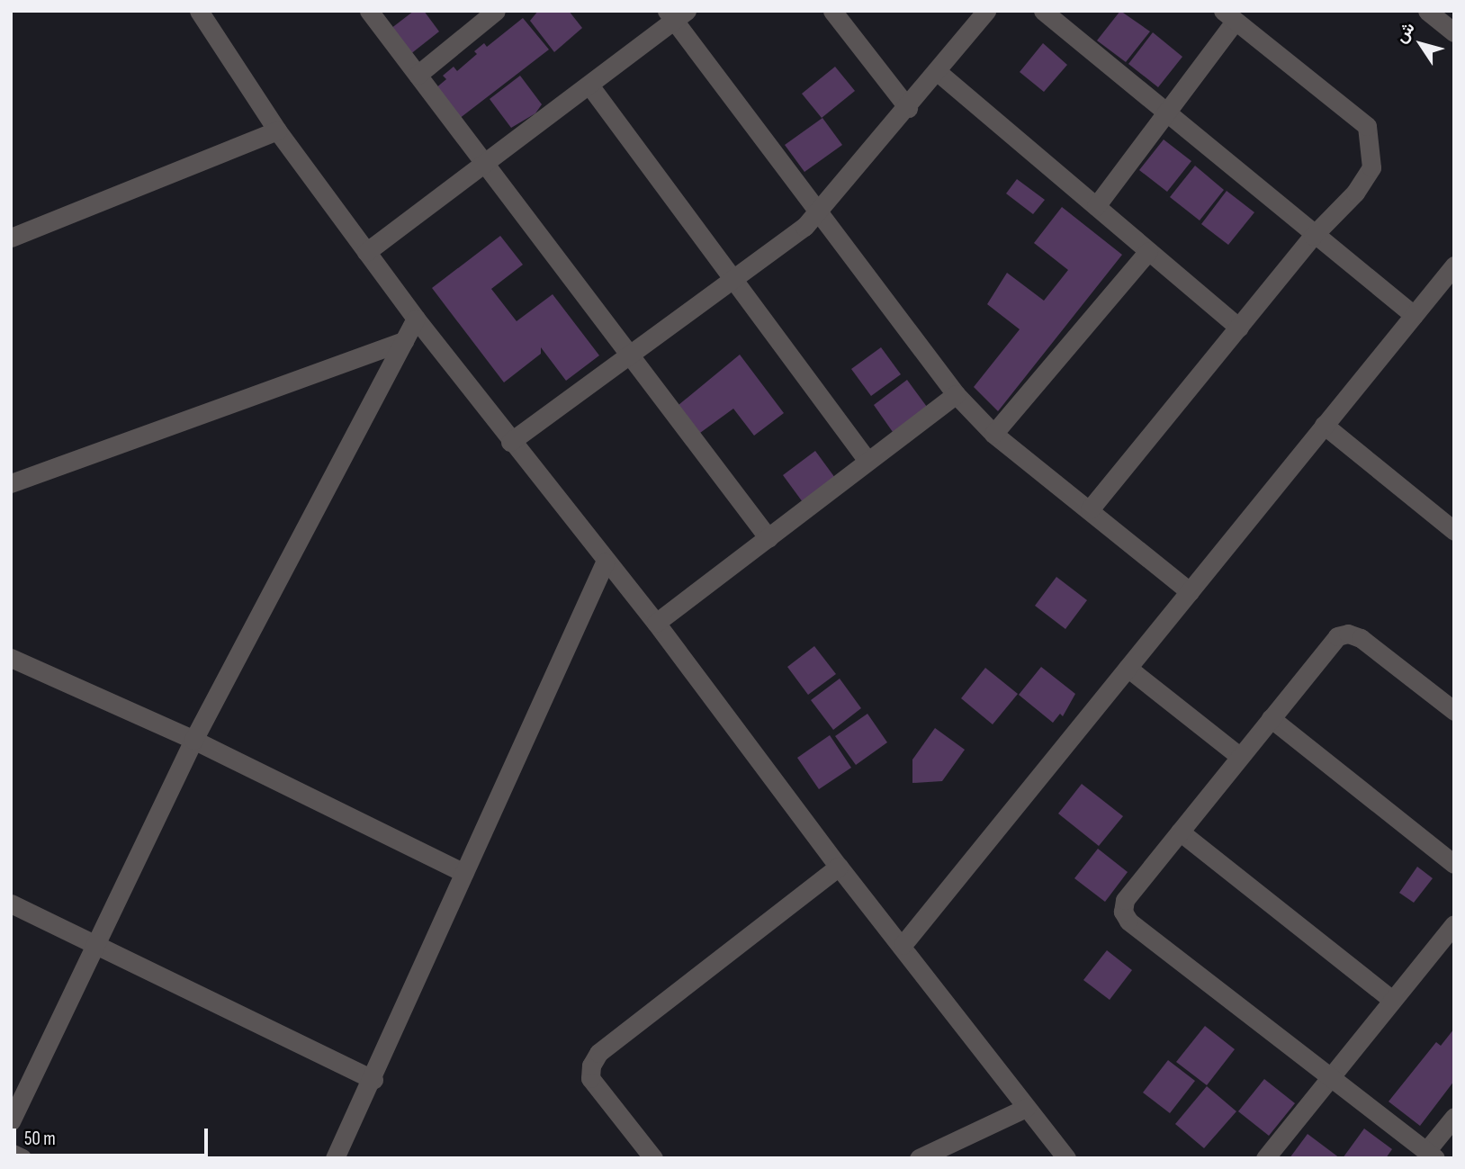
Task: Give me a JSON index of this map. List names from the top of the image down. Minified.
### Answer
{"scale_bar":"50 m","north":"top left"}
